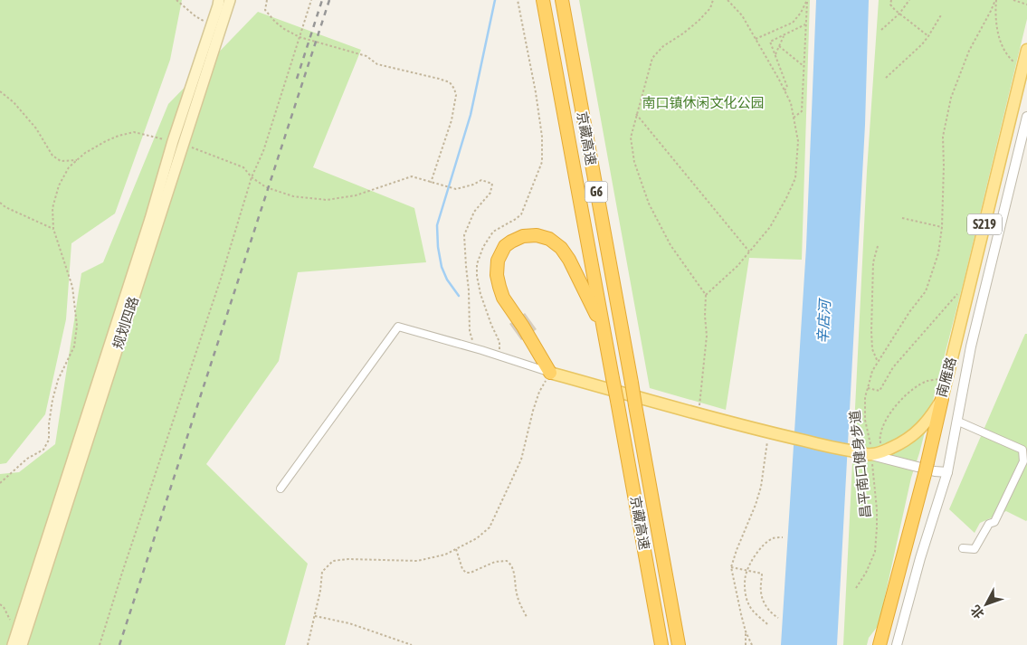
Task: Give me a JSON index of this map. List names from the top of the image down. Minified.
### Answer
{"streets":{"highway":["京藏高速","G6"],"main road":["S219","规划四路","南雁路"],"path":["昌平南口健身步道"]},"crossings":[["南雁路","昌平南口健身步道"]],"water":["辛店河"],"parks":["南口镇休闲文化公园"],"north":"bottom left"}
